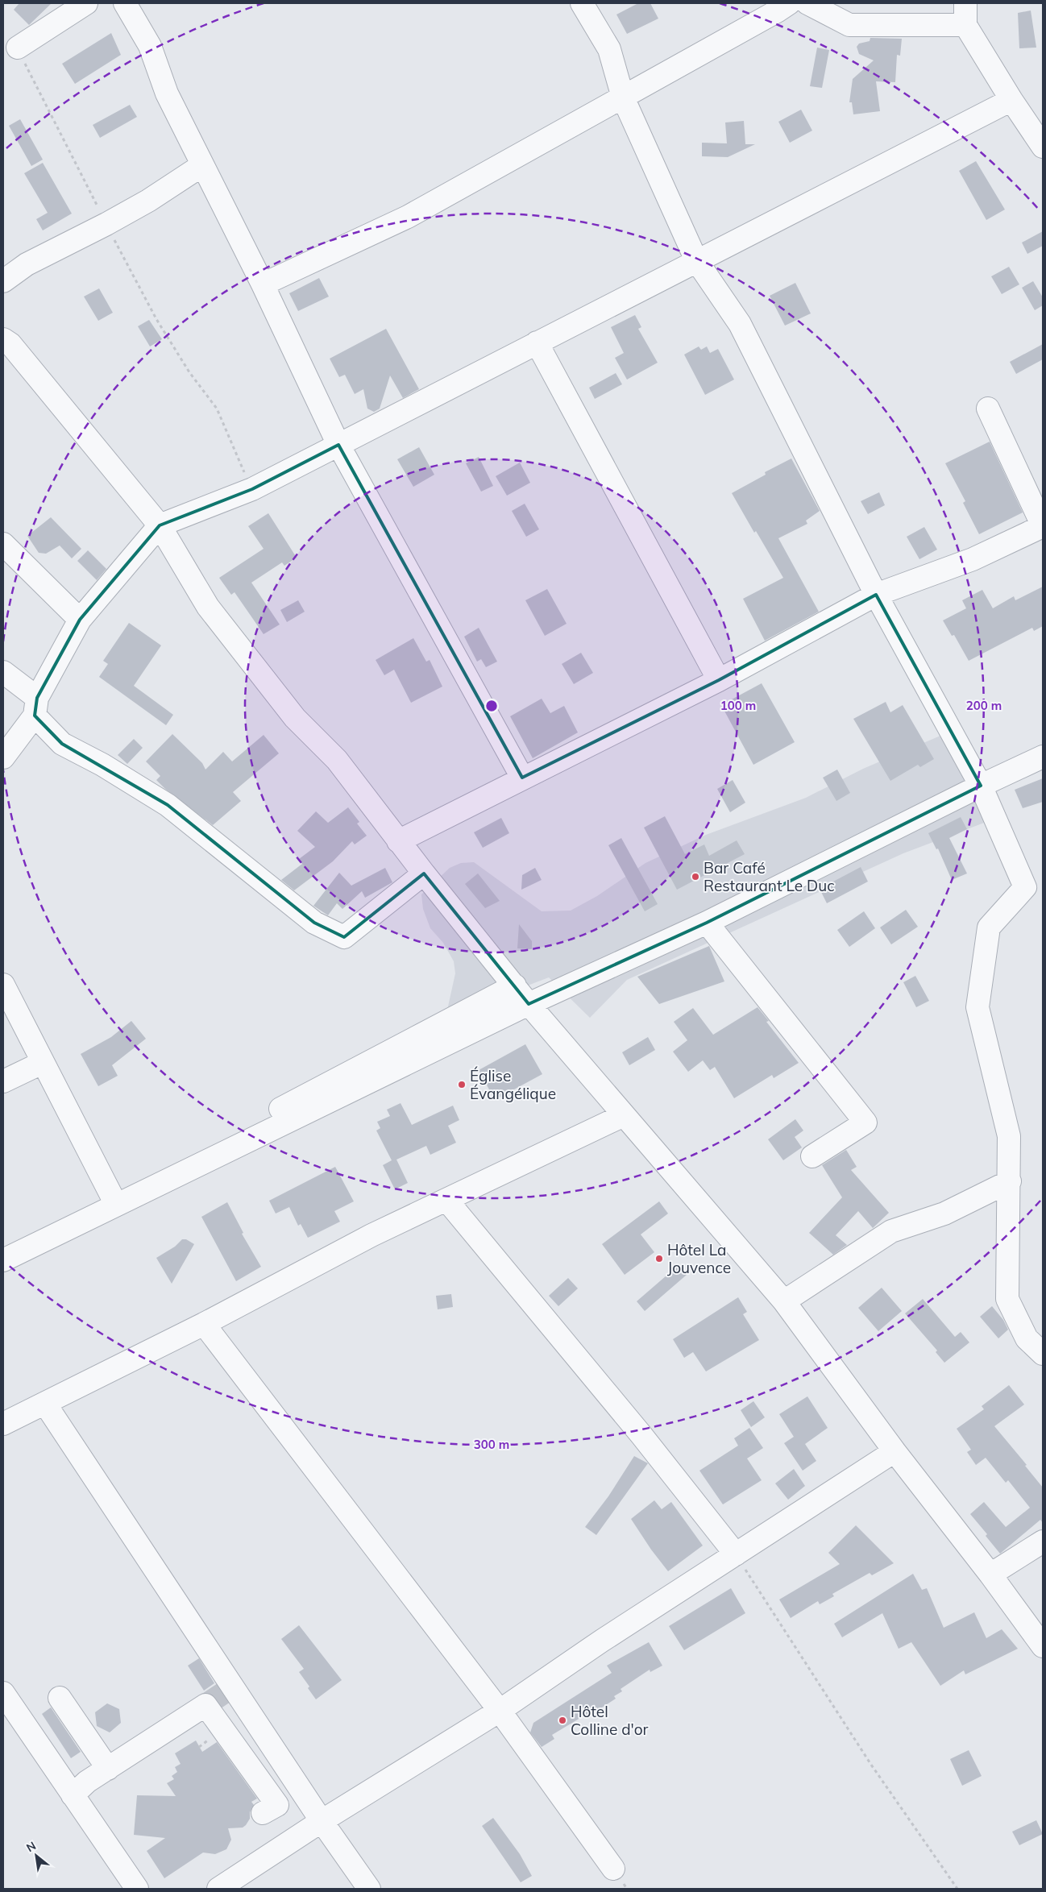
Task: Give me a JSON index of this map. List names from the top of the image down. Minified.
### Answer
{"places":["Bar Café Restaurant Le Duc","Église Évangélique","Hôtel La Jouvence","Hôtel Colline d'or"],"north":"top left","rings":["100 m","200 m","300 m"]}
